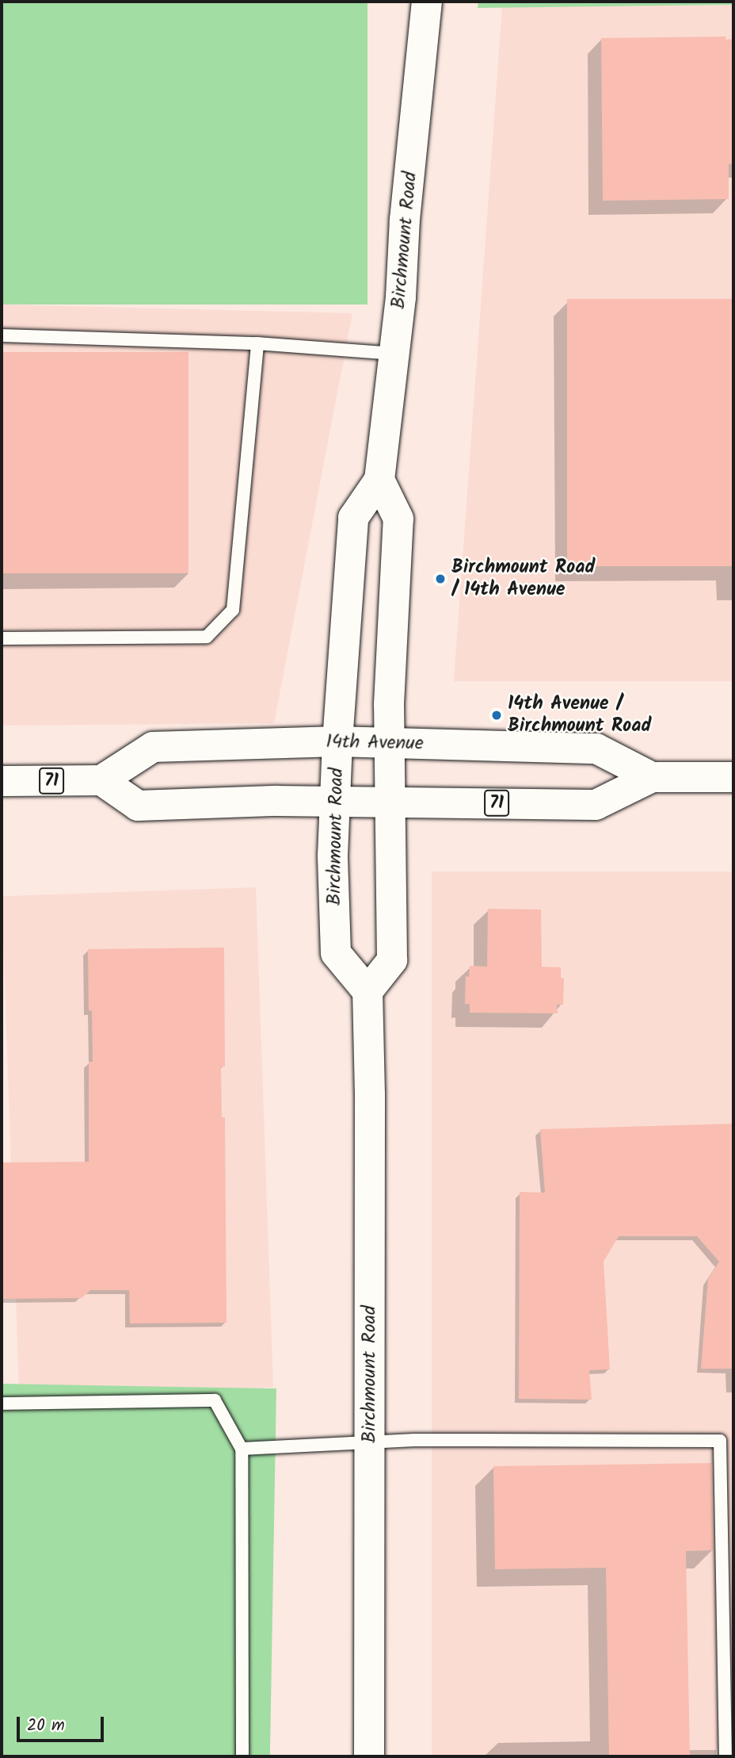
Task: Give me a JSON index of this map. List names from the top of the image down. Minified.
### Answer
{"streets":{"main road":["Birchmount Road","14th Avenue","71"]},"crossings":[["Birchmount Road","14th Avenue"],["14th Avenue","71"]],"places":["Birchmount Road / 14th Avenue","14th Avenue / Birchmount Road"],"scale_bar":"20 m"}
